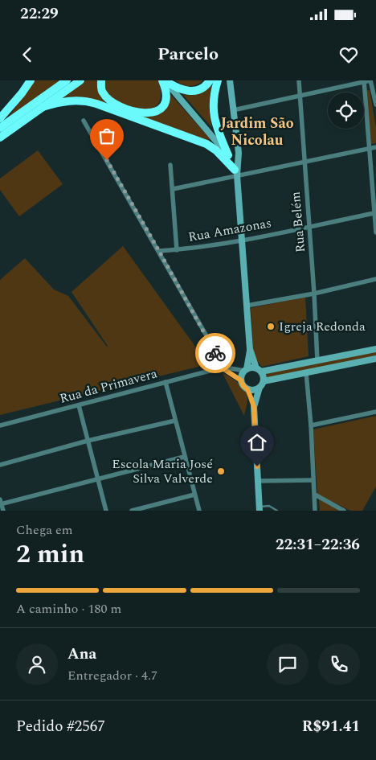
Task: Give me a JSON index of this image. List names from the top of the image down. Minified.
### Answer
{"streets":{"street":["Rua Belém","Rua Amazonas","Rua da Primavera"]},"crossings":[["Rua Belém","Rua Amazonas"]],"districts":["Jardim São Nicolau"],"places":["Igreja Redonda","Escola Maria José Silva Valverde"],"page":{"status":"22:29","header":"Parcelo","heading":["2 min","Chega em","22:31–22:36"],"panel":["Ana","Entregador · 4.7","Pedido #2567","R$91.41"],"bar":"A caminho · 180 m"}}
